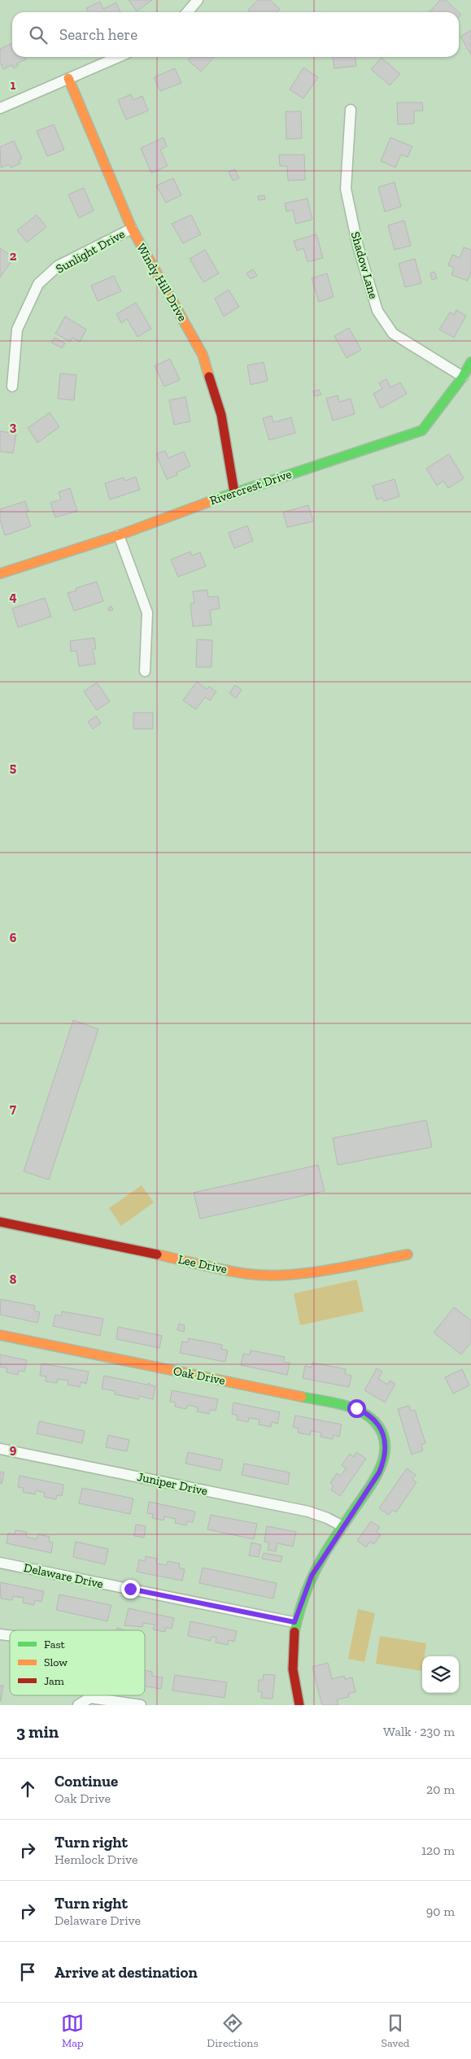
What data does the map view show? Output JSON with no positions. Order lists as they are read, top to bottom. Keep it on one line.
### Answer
{"streets":{"street":["Sunlight Drive","Shadow Lane","Windy Hill Drive","Rivercrest Drive","Lee Drive","Oak Drive","Juniper Drive","Delaware Drive"]},"crossings":[["Sunlight Drive","Windy Hill Drive"],["Shadow Lane","Rivercrest Drive"],["Windy Hill Drive","Rivercrest Drive"],["Oak Drive","Juniper Drive"]],"legend":["Fast","Slow","Jam"],"page":{"search":"Search here","heading":["3 min","Walk · 230 m"],"list":[["Continue","Oak Drive","20 m"],["Turn right","Hemlock Drive","120 m"],["Turn right","Delaware Drive","90 m"],"Arrive at destination"],"nav":["Map","Directions","Saved"]},"grid":{"rows":["1","2","3","4","5","6","7","8","9"]}}
